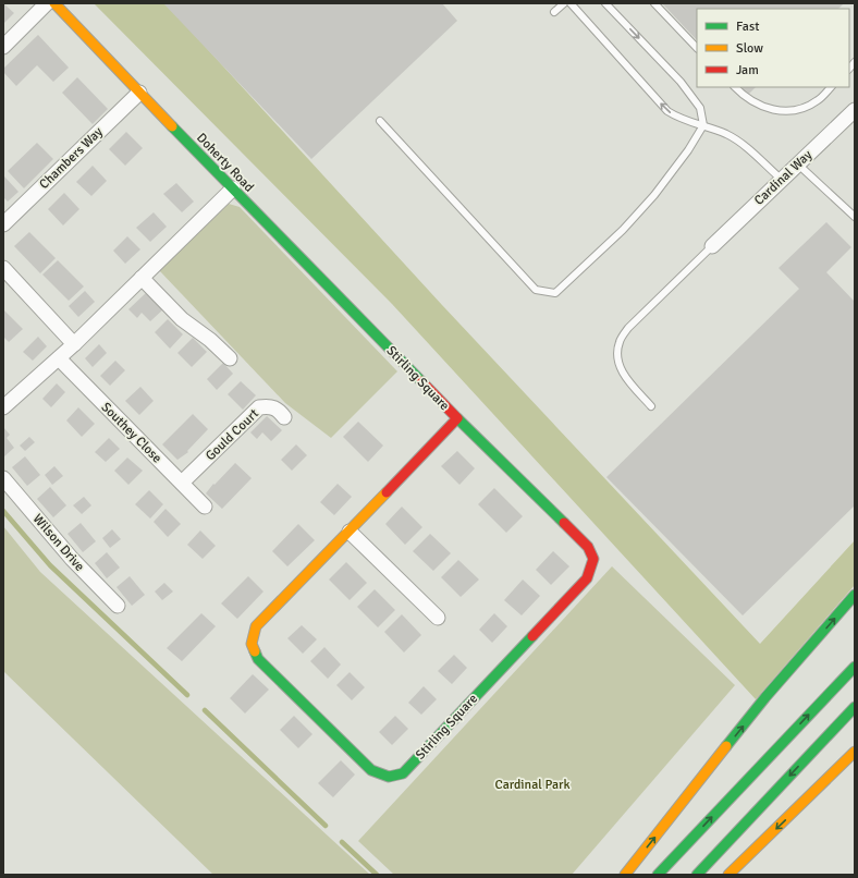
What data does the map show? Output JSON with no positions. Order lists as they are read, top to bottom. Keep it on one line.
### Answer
{"streets":{"street":["Chambers Way","Doherty Road","Cardinal Way","Stirling Square","Southey Close","Gould Court","Wilson Drive"]},"crossings":[["Chambers Way","Doherty Road"],["Doherty Road","Stirling Square"],["Southey Close","Gould Court"]],"parks":["Cardinal Park"],"legend":["Fast","Slow","Jam"]}
